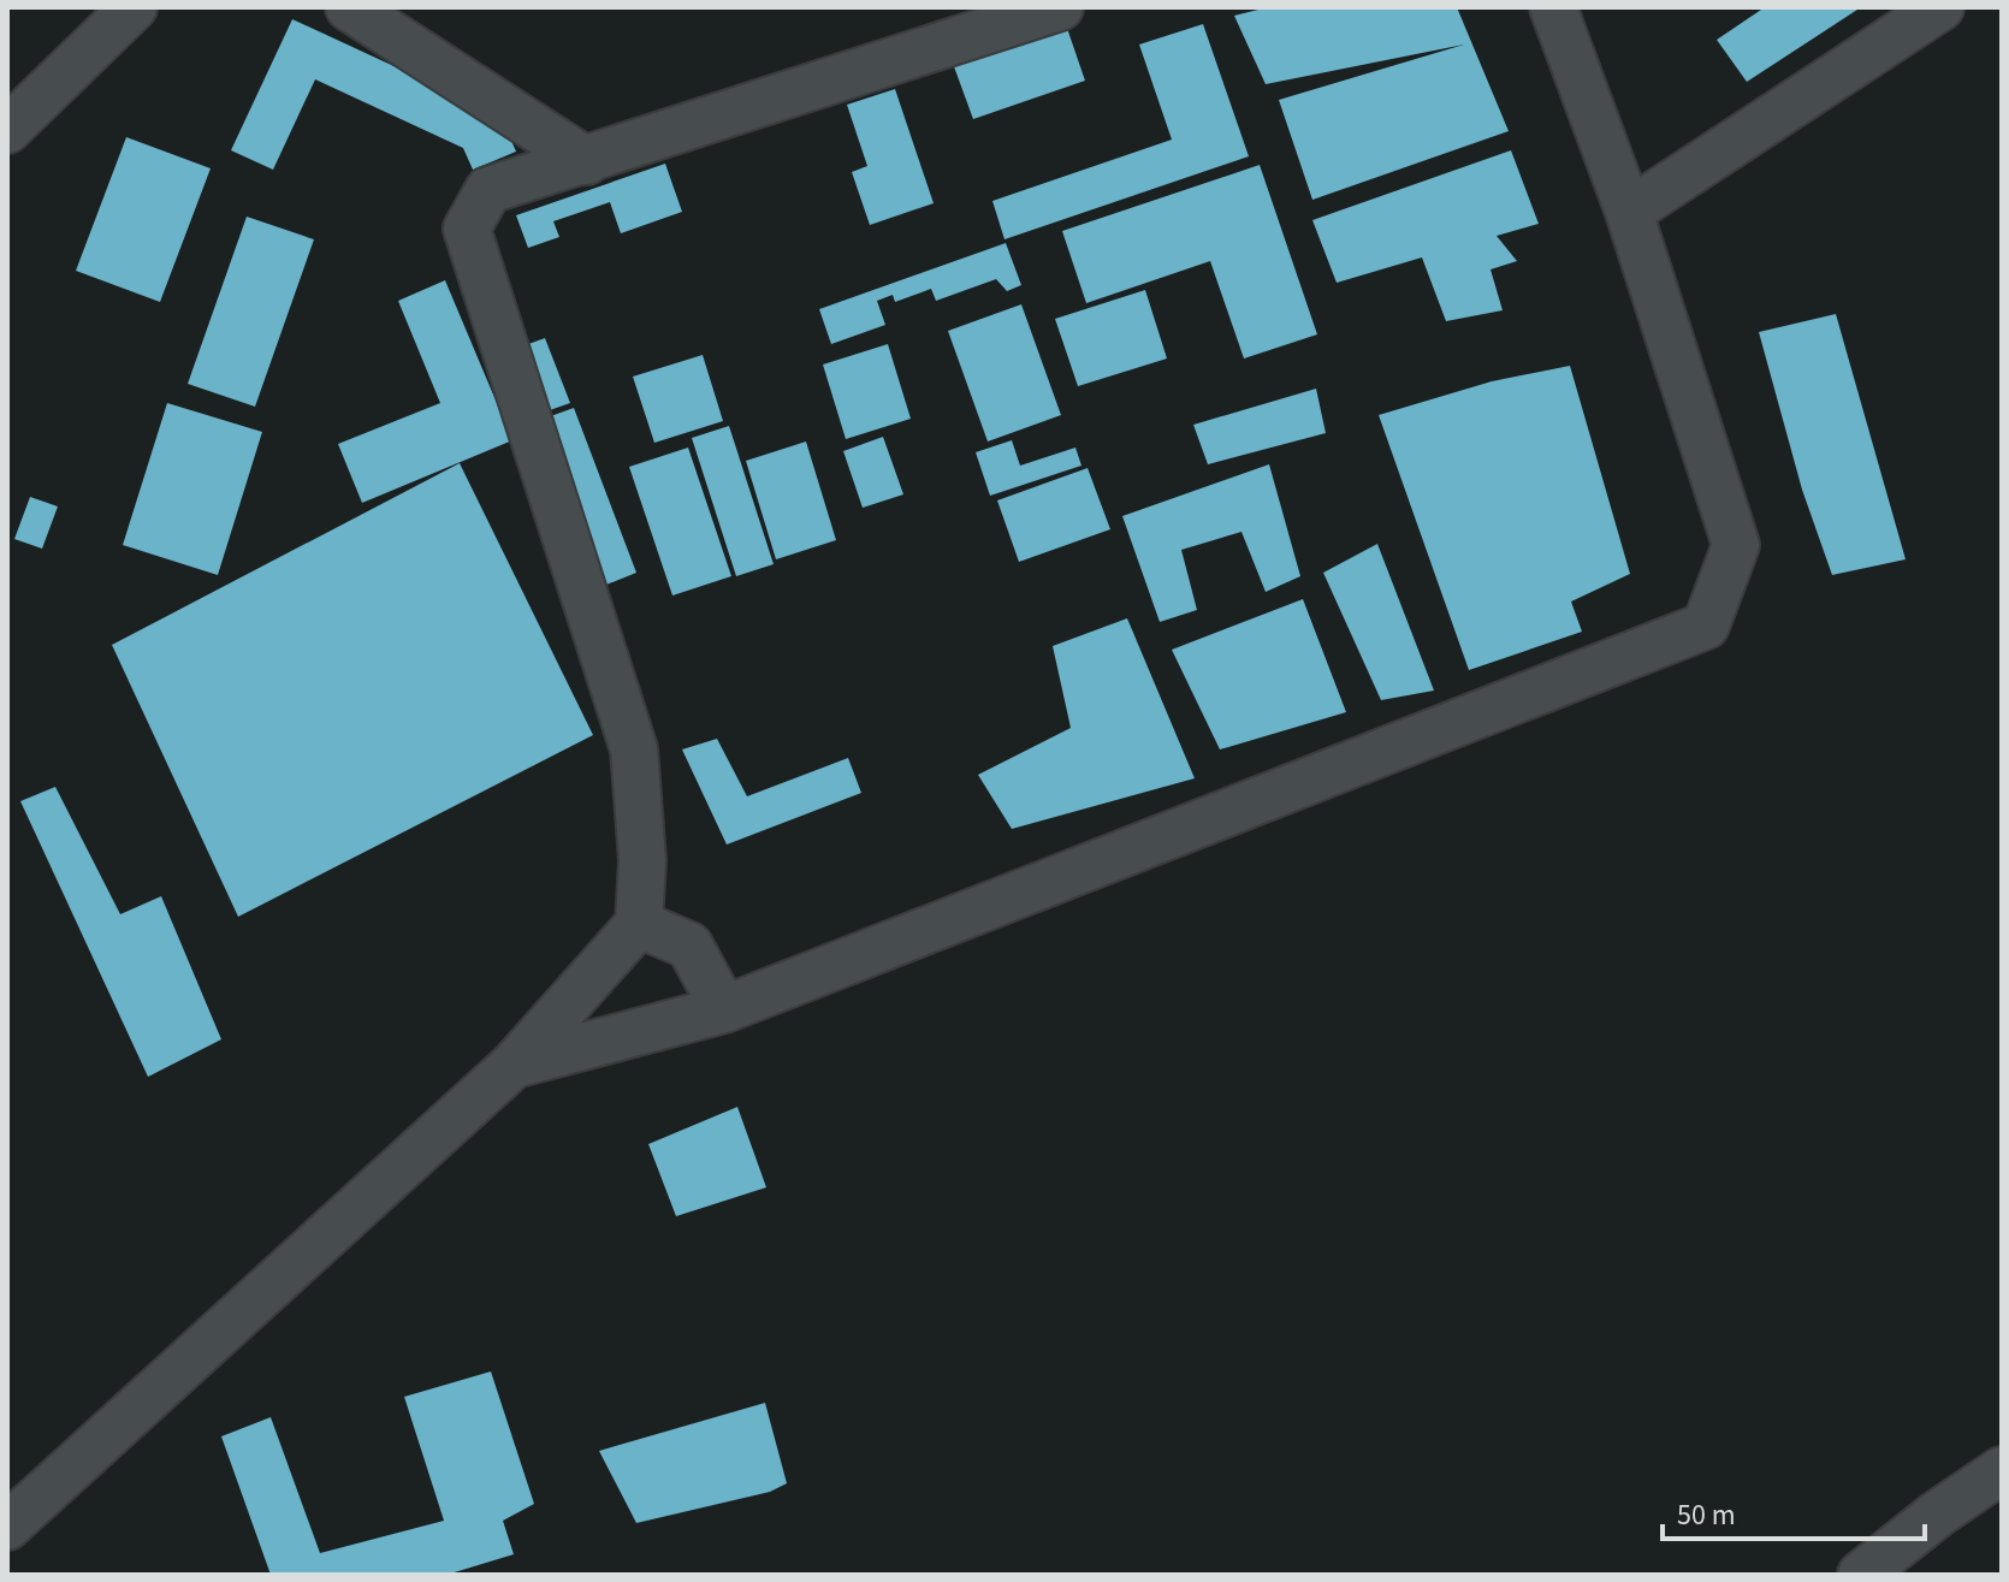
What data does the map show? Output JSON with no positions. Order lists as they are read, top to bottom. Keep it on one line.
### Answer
{"scale_bar":"50 m"}
